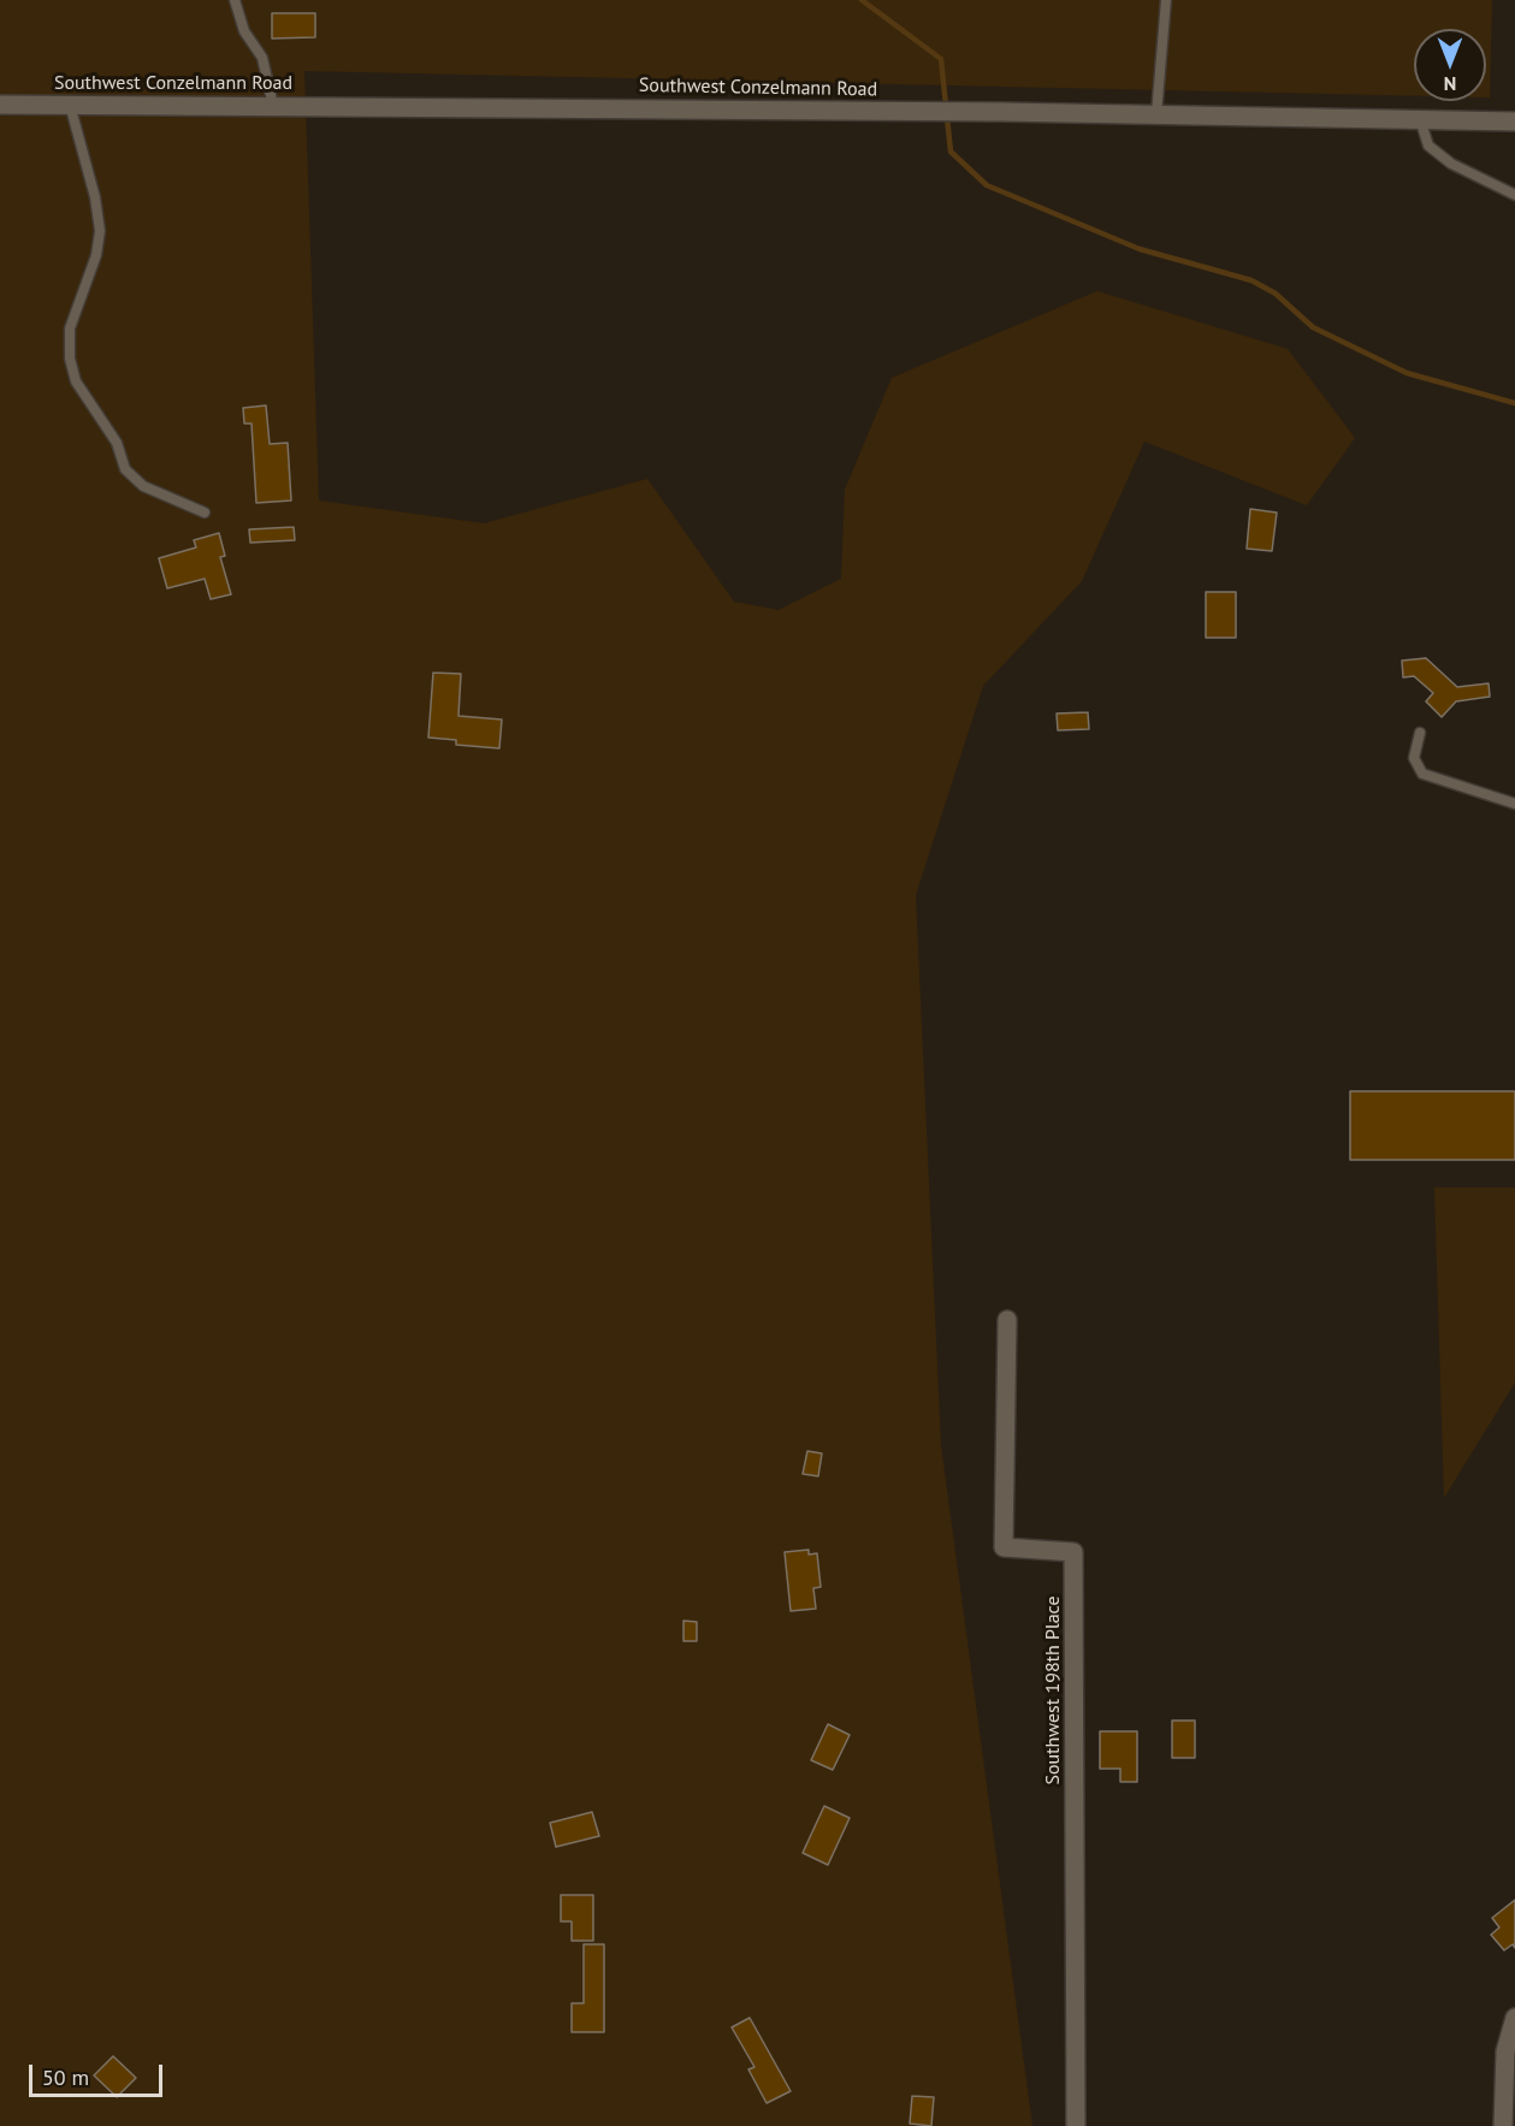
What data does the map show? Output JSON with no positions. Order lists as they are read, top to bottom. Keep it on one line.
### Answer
{"streets":{"street":["Southwest Conzelmann Road","Southwest 198th Place"]},"scale_bar":"50 m","north":"bottom"}
